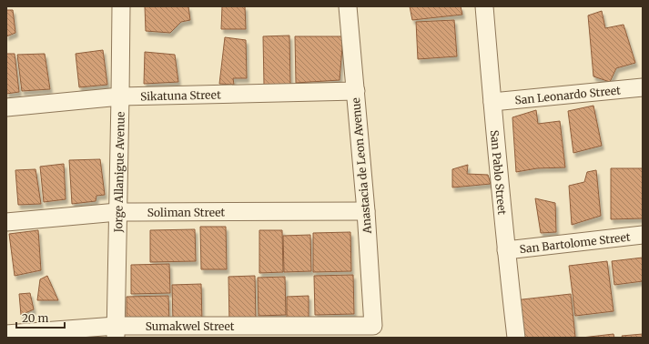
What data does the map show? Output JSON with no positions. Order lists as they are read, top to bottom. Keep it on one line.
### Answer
{"streets":{"street":["San Leonardo Street","Sikatuna Street","Anastacia de Leon Avenue","Jorge Allanigue Avenue","San Pablo Street","Soliman Street","San Bartolome Street","Sumakwel Street"]},"crossings":[["San Leonardo Street","San Pablo Street"],["Sikatuna Street","Anastacia de Leon Avenue"],["Sikatuna Street","Jorge Allanigue Avenue"],["Anastacia de Leon Avenue","Soliman Street"],["Anastacia de Leon Avenue","Sumakwel Street"],["Jorge Allanigue Avenue","Soliman Street"],["Jorge Allanigue Avenue","Sumakwel Street"],["San Pablo Street","San Bartolome Street"]],"scale_bar":"20 m"}
